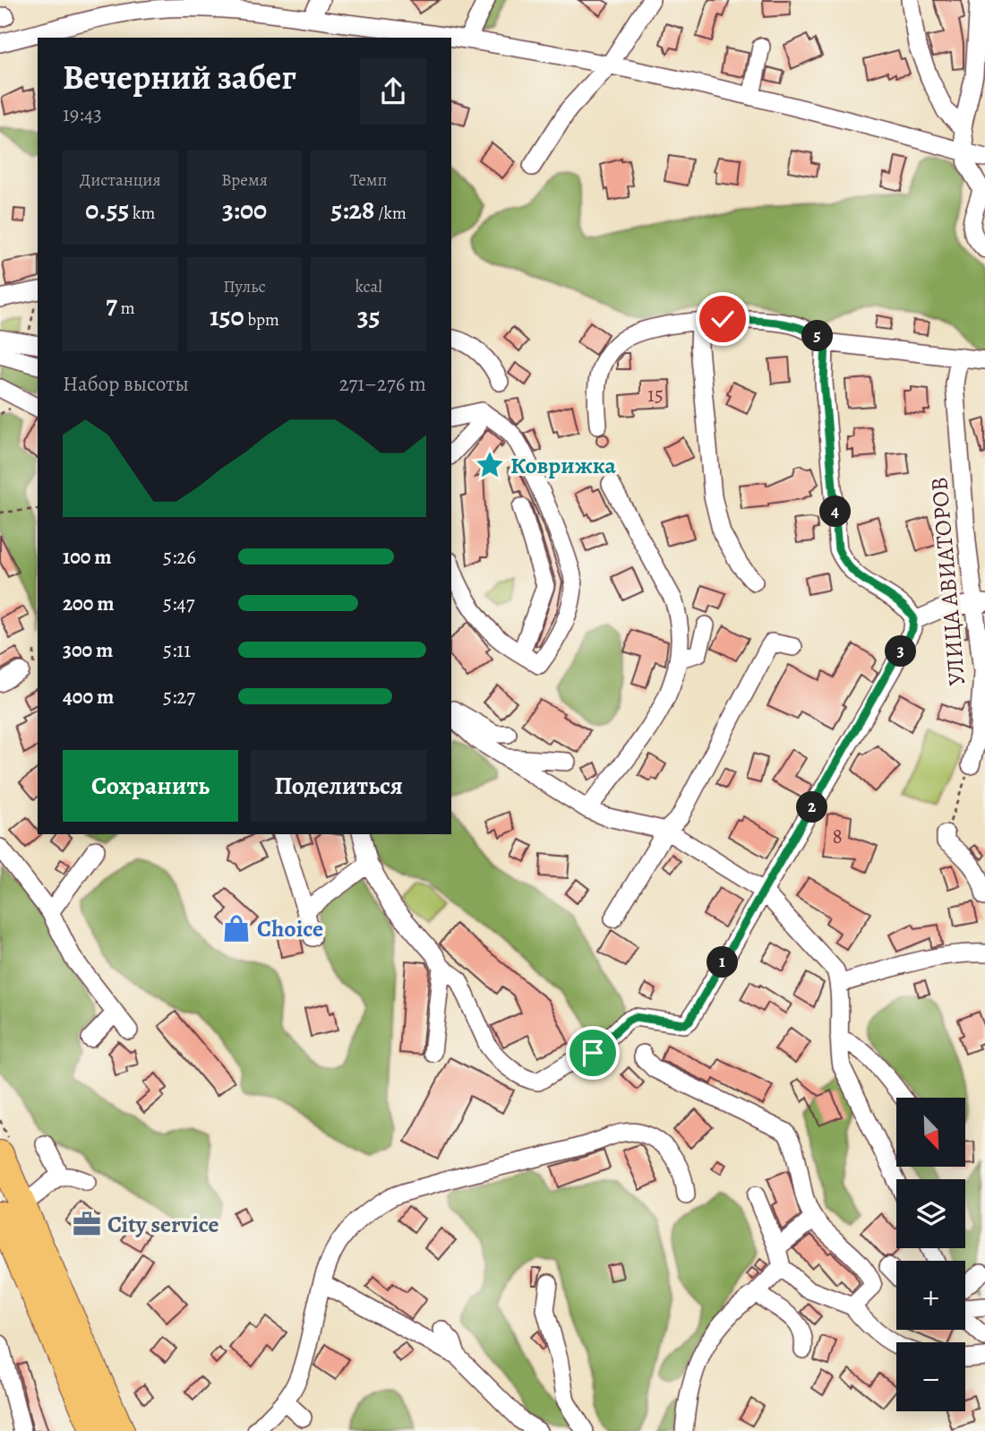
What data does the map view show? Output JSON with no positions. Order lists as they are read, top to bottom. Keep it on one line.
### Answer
{"streets":{"street":["УЛИЦА АВИАТОРОВ"]},"places":{"place":["Коврижка"],"shop":["Choice"],"office":["City service"]},"house_numbers":["15","8"],"north":"bottom right","page":{"heading":["Вечерний забег","19:43"],"stats":[["Дистанция","0.55 km"],["Время","3:00"],["Темп","5:28 /km"],["7 m"],["Пульс","150 bpm"],["kcal","35"]],"pins":["5","4","3","2","1"],"chart":["Набор высоты","271–276 m"],"list":[{"name":"100 m","note":"5:26"},{"name":"200 m","note":"5:47"},{"name":"300 m","note":"5:11"},{"name":"400 m","note":"5:27"}],"buttons":["Сохранить","Поделиться"],"map_buttons":["+","−"]}}
